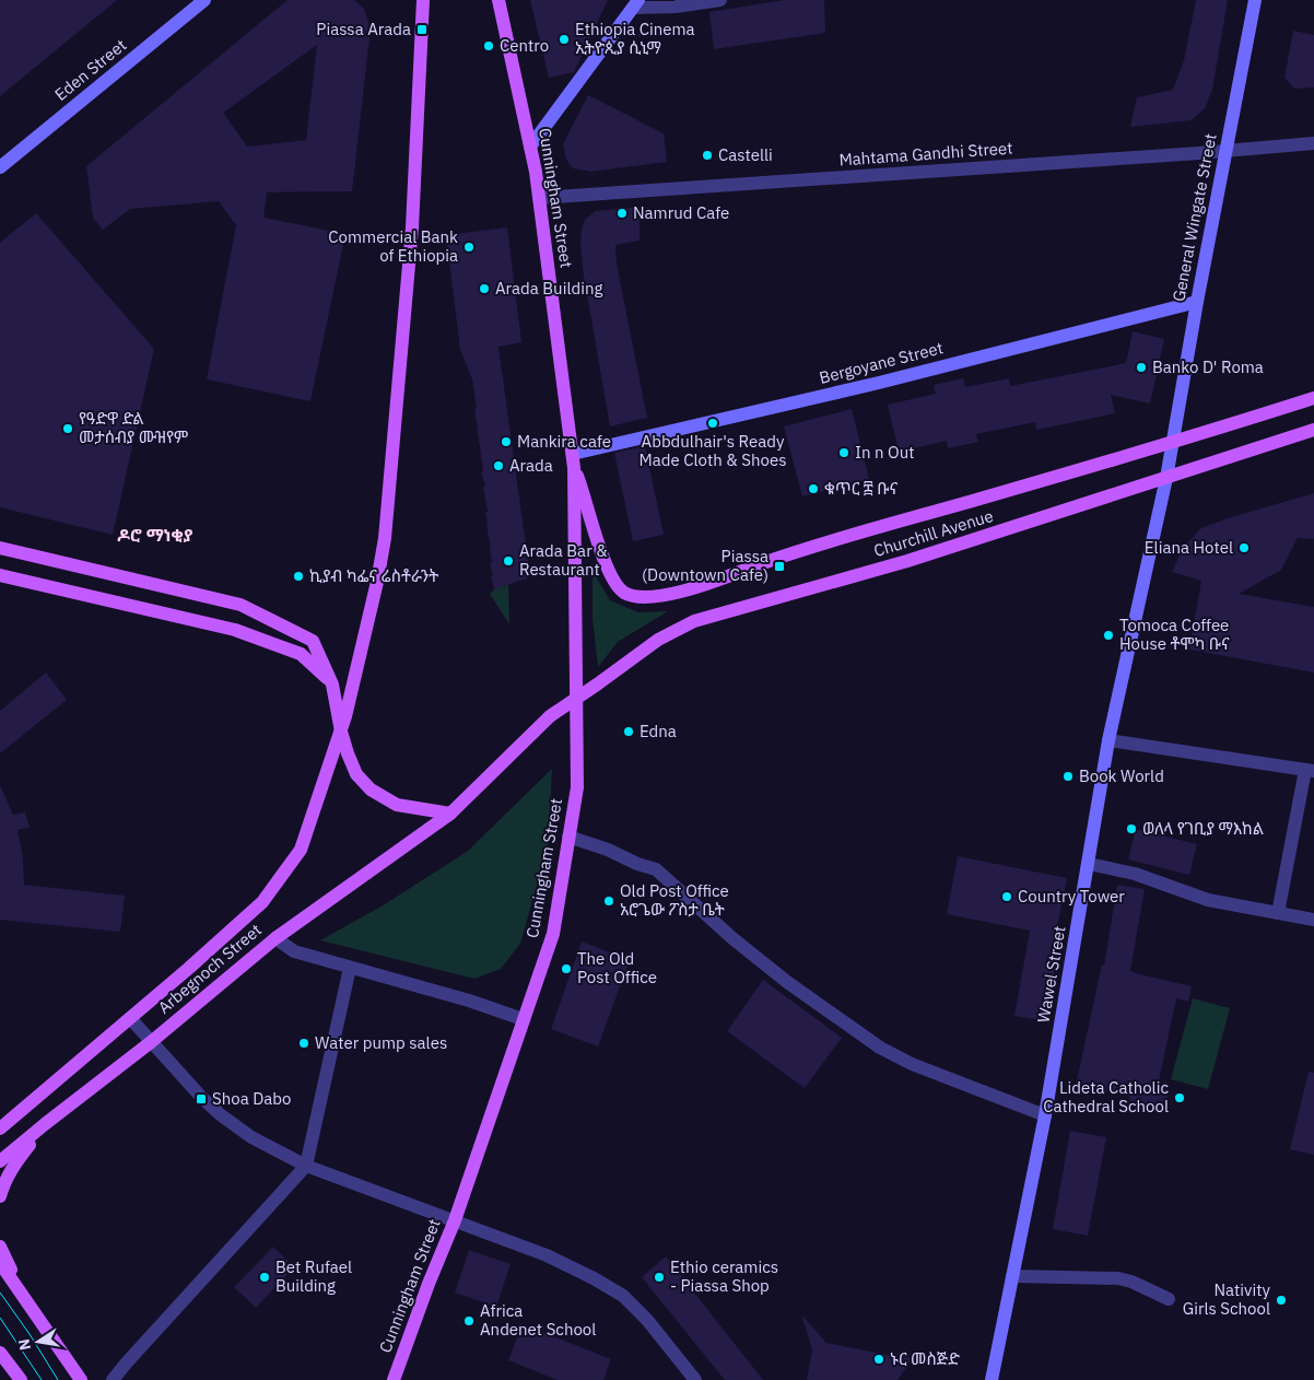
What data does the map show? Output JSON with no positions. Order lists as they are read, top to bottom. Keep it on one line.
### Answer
{"streets":{"main road":["Eden Street","Cunningham Street","General Wingate Street","Bergoyane Street","Churchill Avenue","Arbegnoch Street","Wawel Street"],"street":["Mahtama Gandhi Street"]},"crossings":[["Mahtama Gandhi Street","Cunningham Street"],["Mahtama Gandhi Street","General Wingate Street"],["Cunningham Street","Bergoyane Street"],["Cunningham Street","Churchill Avenue"],["General Wingate Street","Bergoyane Street"],["General Wingate Street","Churchill Avenue"],["General Wingate Street","Wawel Street"],["Churchill Avenue","Arbegnoch Street"],["Churchill Avenue","Wawel Street"]],"districts":["ዶሮ ማነቂያ"],"places":{"transit":["Piassa Arada","Piassa (Downtown Cafe)","Shoa Dabo"],"other":["Ethiopia Cinema ኢትዮጲያ ሲኒማ","Centro","Castelli","Namrud Cafe","Commercial Bank of Ethiopia","Arada Building","Banko D' Roma","Abbdulhair's Ready Made Cloth & Shoes","የዓድዋ ድል መታሰብያ ሙዝየም","Mankira cafe","In n Out","Arada","ቁጥር ፰ ቡና","Eliana Hotel","Arada Bar & Restaurant","ኪያብ ካፌና ሬስቶራንት","Tomoca Coffee House ቶሞካ ቡና","Edna","Book World","ወለላ የገቢያ ማእከል","Country Tower","Old Post Office አሮጌው ፖስታ ቤት","The Old Post Office","Water pump sales","Lideta Catholic Cathedral School","Bet Rufael Building","Ethio ceramics - Piassa Shop","Nativity Girls School","Africa Andenet School","ኑር መስጅድ"]},"north":"left"}
